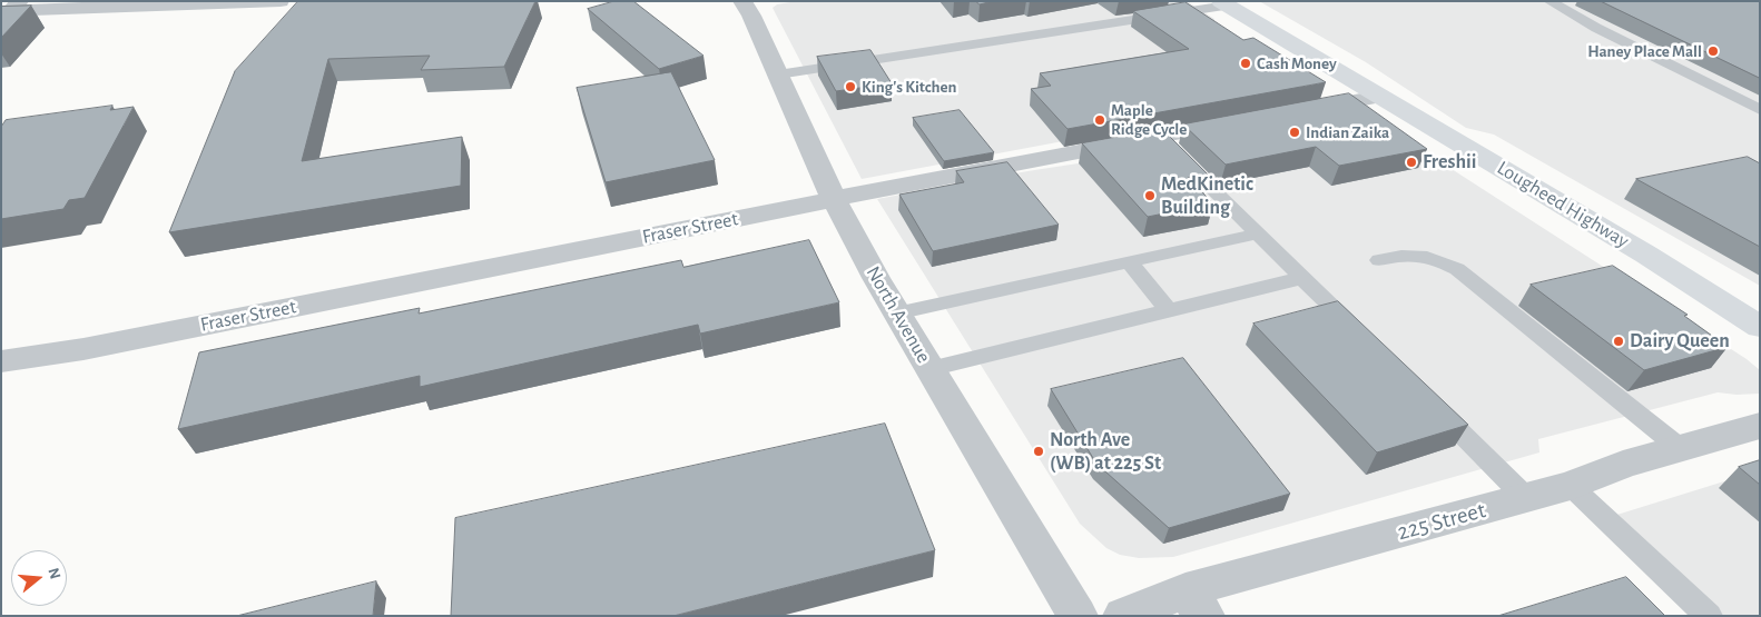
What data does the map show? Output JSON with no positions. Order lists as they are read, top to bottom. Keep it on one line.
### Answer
{"streets":{"main road":["Lougheed Highway"],"street":["Fraser Street","North Avenue","225 Street"]},"crossings":[["Fraser Street","North Avenue"]],"places":["Haney Place Mall","Cash Money","King's Kitchen","Maple Ridge Cycle","Indian Zaika","Freshii","MedKinetic Building","Dairy Queen","North Ave (WB) at 225 St"],"north":"right"}
